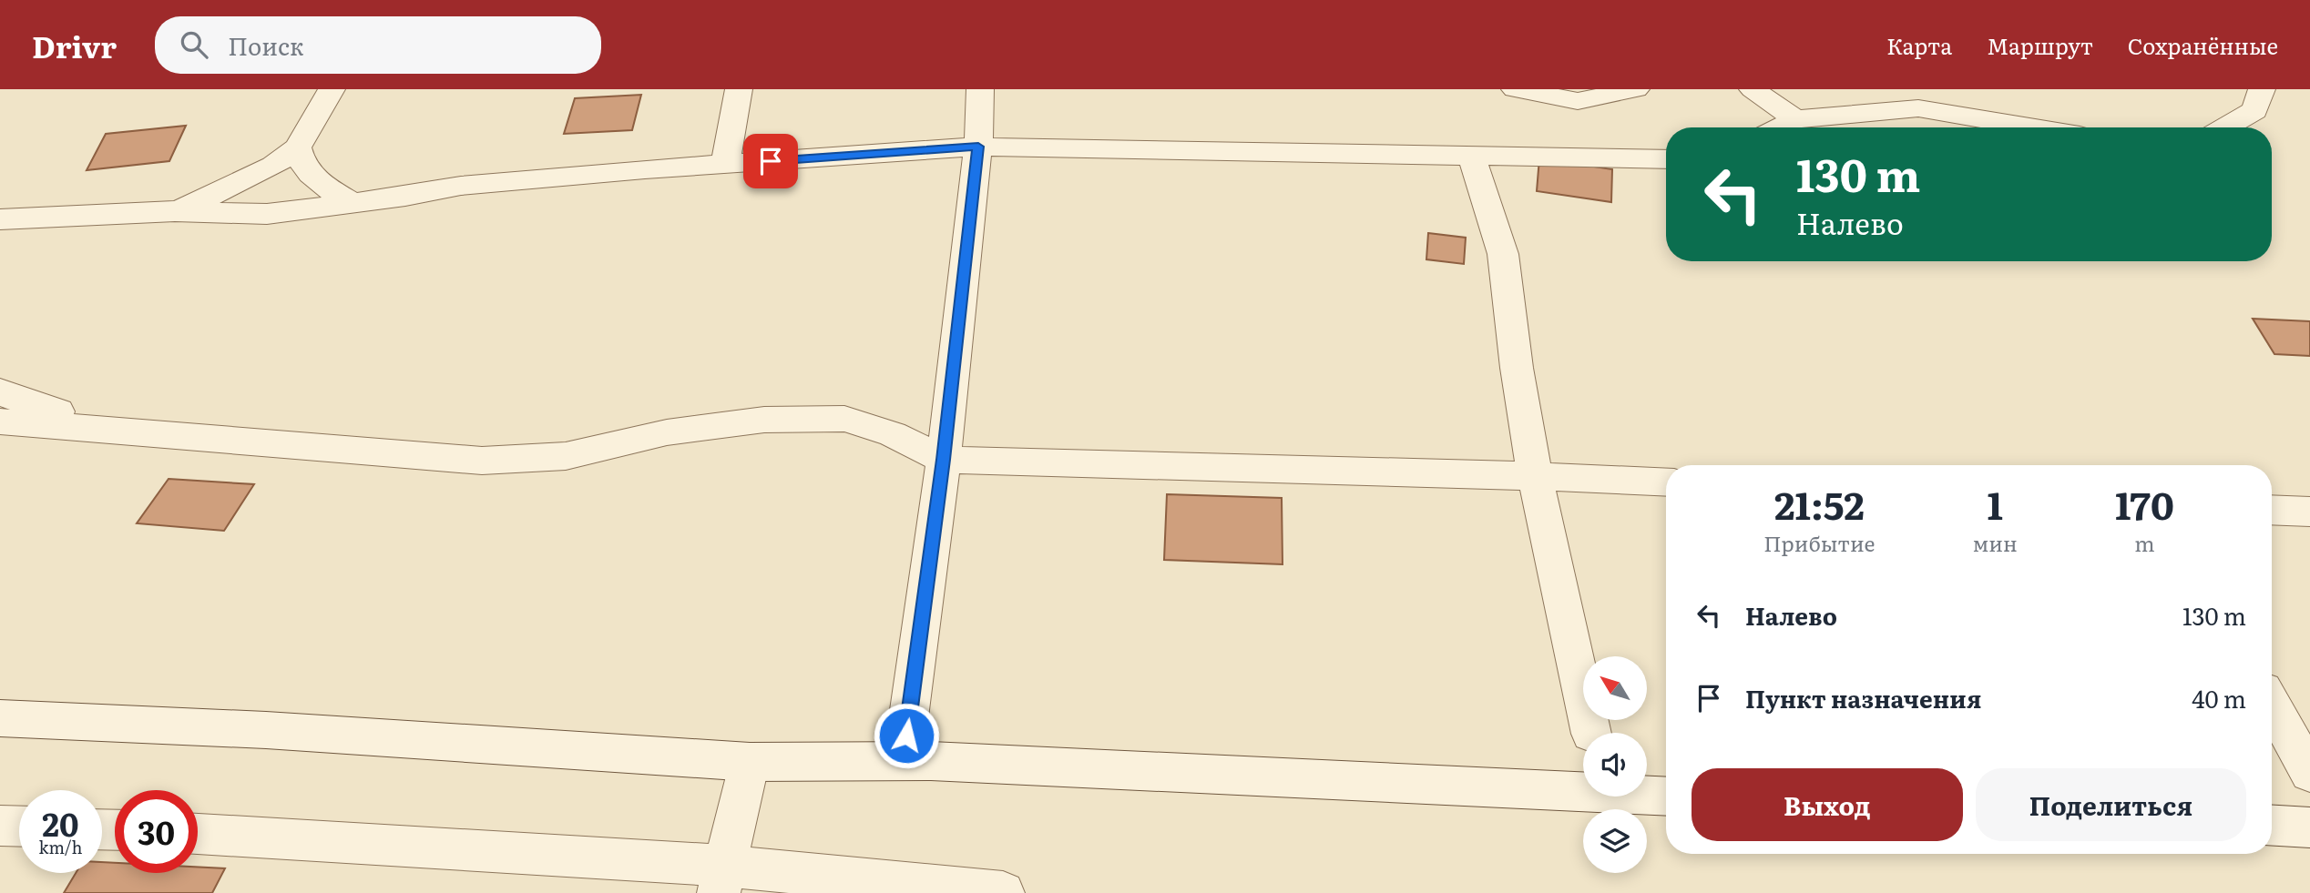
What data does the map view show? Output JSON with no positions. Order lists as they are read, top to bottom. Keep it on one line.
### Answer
{"north":"top left","page":{"header":"Drivr","search":"Поиск","nav":["Карта","Маршрут","Сохранённые"],"turn":["130 m","Налево"],"eta":["21:52","Прибытие","1","мин","170","m"],"list":[{"name":"Налево","value":"130 m"},{"name":"Пункт назначения","value":"40 m"}],"buttons":["Выход","Поделиться"],"speed":"20 km/h","limit":"30"}}
